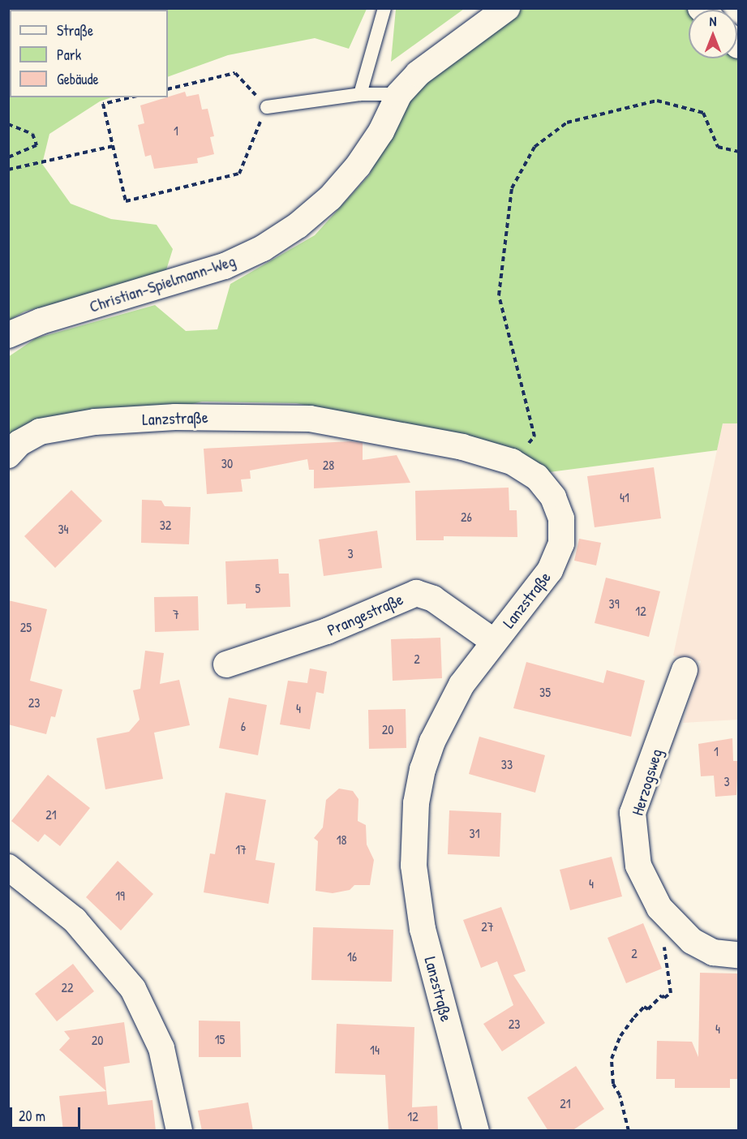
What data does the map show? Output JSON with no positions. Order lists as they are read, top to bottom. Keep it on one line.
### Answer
{"streets":{"street":["Christian-Spielmann-Weg","Lanzstraße","Prangestraße","Herzogsweg"]},"crossings":[["Lanzstraße","Prangestraße"]],"house_numbers":["1","30","28","41","26","32","34","3","5","39","12","7","25","2","35","23","4","6","20","1","33","3","21","31","18","17","4","19","27","2","16","22","23","4","15","20","14","21","12"],"legend":["Straße","Park","Gebäude"],"scale_bar":"20 m","north":"top"}
